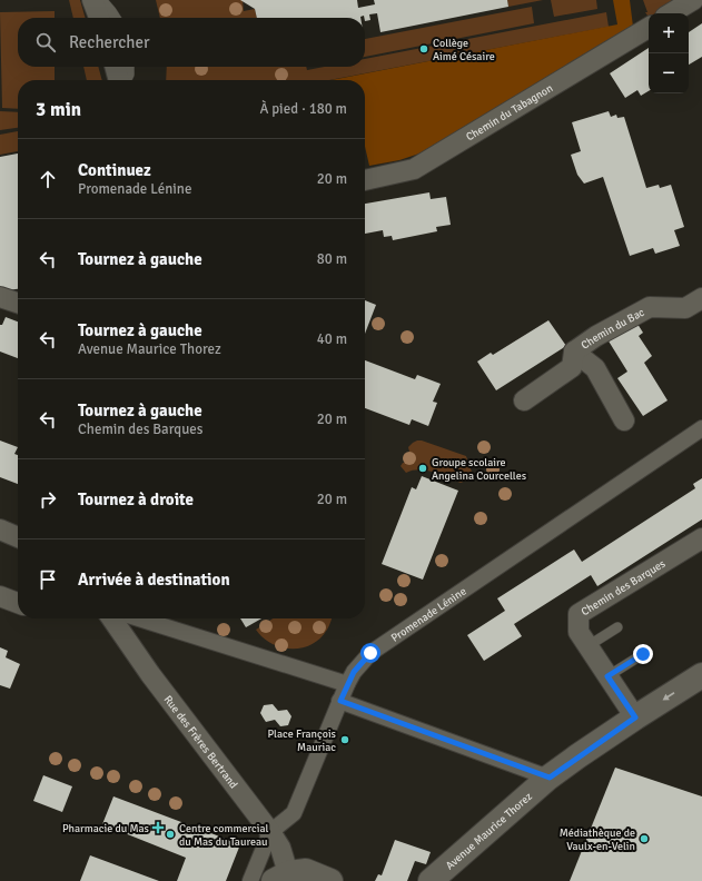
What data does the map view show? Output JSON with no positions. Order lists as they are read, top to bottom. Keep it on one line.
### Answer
{"streets":{"street":["Chemin du Tabagnon","Chemin du Bac","Chemin des Barques","Promenade Lénine","Rue des Frères Bertrand","Avenue Maurice Thorez"]},"crossings":[["Chemin des Barques","Avenue Maurice Thorez"],["Promenade Lénine","Rue des Frères Bertrand"]],"places":{"other":["Collège Aimé Césaire","Groupe scolaire Angelina Courcelles","Place François Mauriac","Centre commercial du Mas du Taureau","Médiathèque de Vaulx-en-Velin"],"health":["Pharmacie du Mas"]},"page":{"map_buttons":["+","−"],"search":"Rechercher","heading":["3 min","À pied · 180 m"],"list":[["Continuez","Promenade Lénine","20 m"],["Tournez à gauche","80 m"],["Tournez à gauche","Avenue Maurice Thorez","40 m"],["Tournez à gauche","Chemin des Barques","20 m"],["Tournez à droite","20 m"],"Arrivée à destination"]}}
